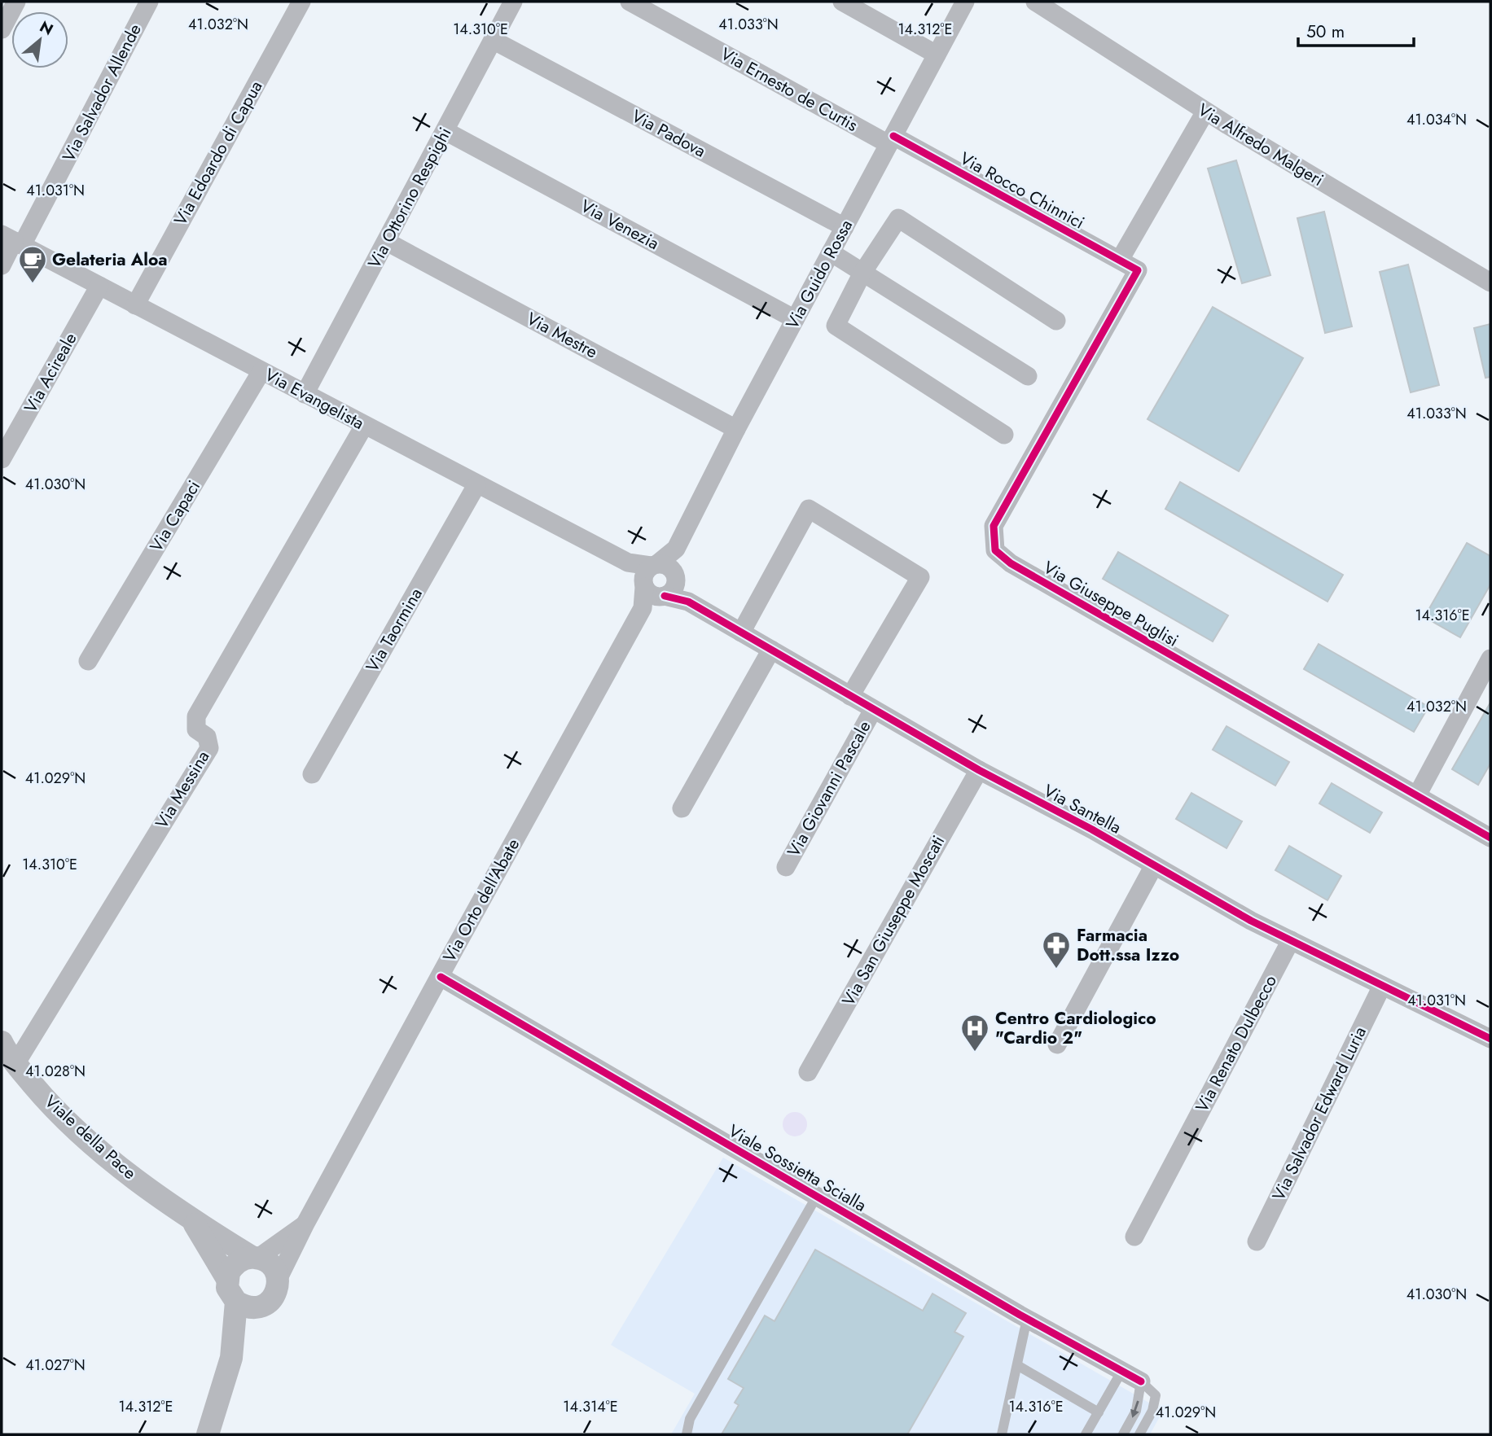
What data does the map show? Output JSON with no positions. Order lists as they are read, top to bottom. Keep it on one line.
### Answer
{"streets":{"street":["Via Ernesto de Curtis","Via Salvador Allende","Via Padova","Via Alfredo Malgeri","Via Edoardo di Capua","Via Rocco Chinnici","Via Ottorino Respighi","Via Venezia","Via Guido Rossa","Via Mestre","Via Acireale","Via Evangelista","Via Capaci","Via Giuseppe Puglisi","Via Taormina","Via Giovanni Pascale","Via Messina","Via Santella","Via Orto dell'Abate","Via San Giuseppe Moscati","Via Renato Dulbecco","Via Salvador Edward Luria","Viale della Pace","Viale Sossietta Scialla"]},"crossings":[["Via Ernesto de Curtis","Via Rocco Chinnici"],["Via Ernesto de Curtis","Via Guido Rossa"],["Via Salvador Allende","Via Evangelista"],["Via Padova","Via Ottorino Respighi"],["Via Padova","Via Guido Rossa"],["Via Edoardo di Capua","Via Evangelista"],["Via Rocco Chinnici","Via Guido Rossa"],["Via Rocco Chinnici","Via Giuseppe Puglisi"],["Via Ottorino Respighi","Via Venezia"],["Via Ottorino Respighi","Via Mestre"],["Via Ottorino Respighi","Via Evangelista"],["Via Venezia","Via Guido Rossa"],["Via Guido Rossa","Via Mestre"],["Via Guido Rossa","Via Evangelista"],["Via Guido Rossa","Via Santella"],["Via Guido Rossa","Via Orto dell'Abate"],["Via Acireale","Via Evangelista"],["Via Evangelista","Via Capaci"],["Via Evangelista","Via Taormina"],["Via Evangelista","Via Messina"],["Via Evangelista","Via Santella"],["Via Evangelista","Via Orto dell'Abate"],["Via Giovanni Pascale","Via Santella"],["Via Messina","Viale della Pace"],["Via Santella","Via Orto dell'Abate"],["Via Santella","Via San Giuseppe Moscati"],["Via Santella","Via Renato Dulbecco"],["Via Santella","Via Salvador Edward Luria"],["Via Orto dell'Abate","Viale della Pace"],["Via Orto dell'Abate","Viale Sossietta Scialla"]],"places":{"cafe":["Gelateria Aloa"],"pharmacy":["Farmacia Dott.ssa Izzo"],"hospital":["Centro Cardiologico \"Cardio 2\""]},"scale_bar":"50 m","north":"top right","coordinates":["41.032°N","41.033°N","14.310°E","14.312°E","41.034°N","41.031°N","41.030°N","14.316°E","41.029°N","41.028°N","41.027°N","14.314°E"]}
